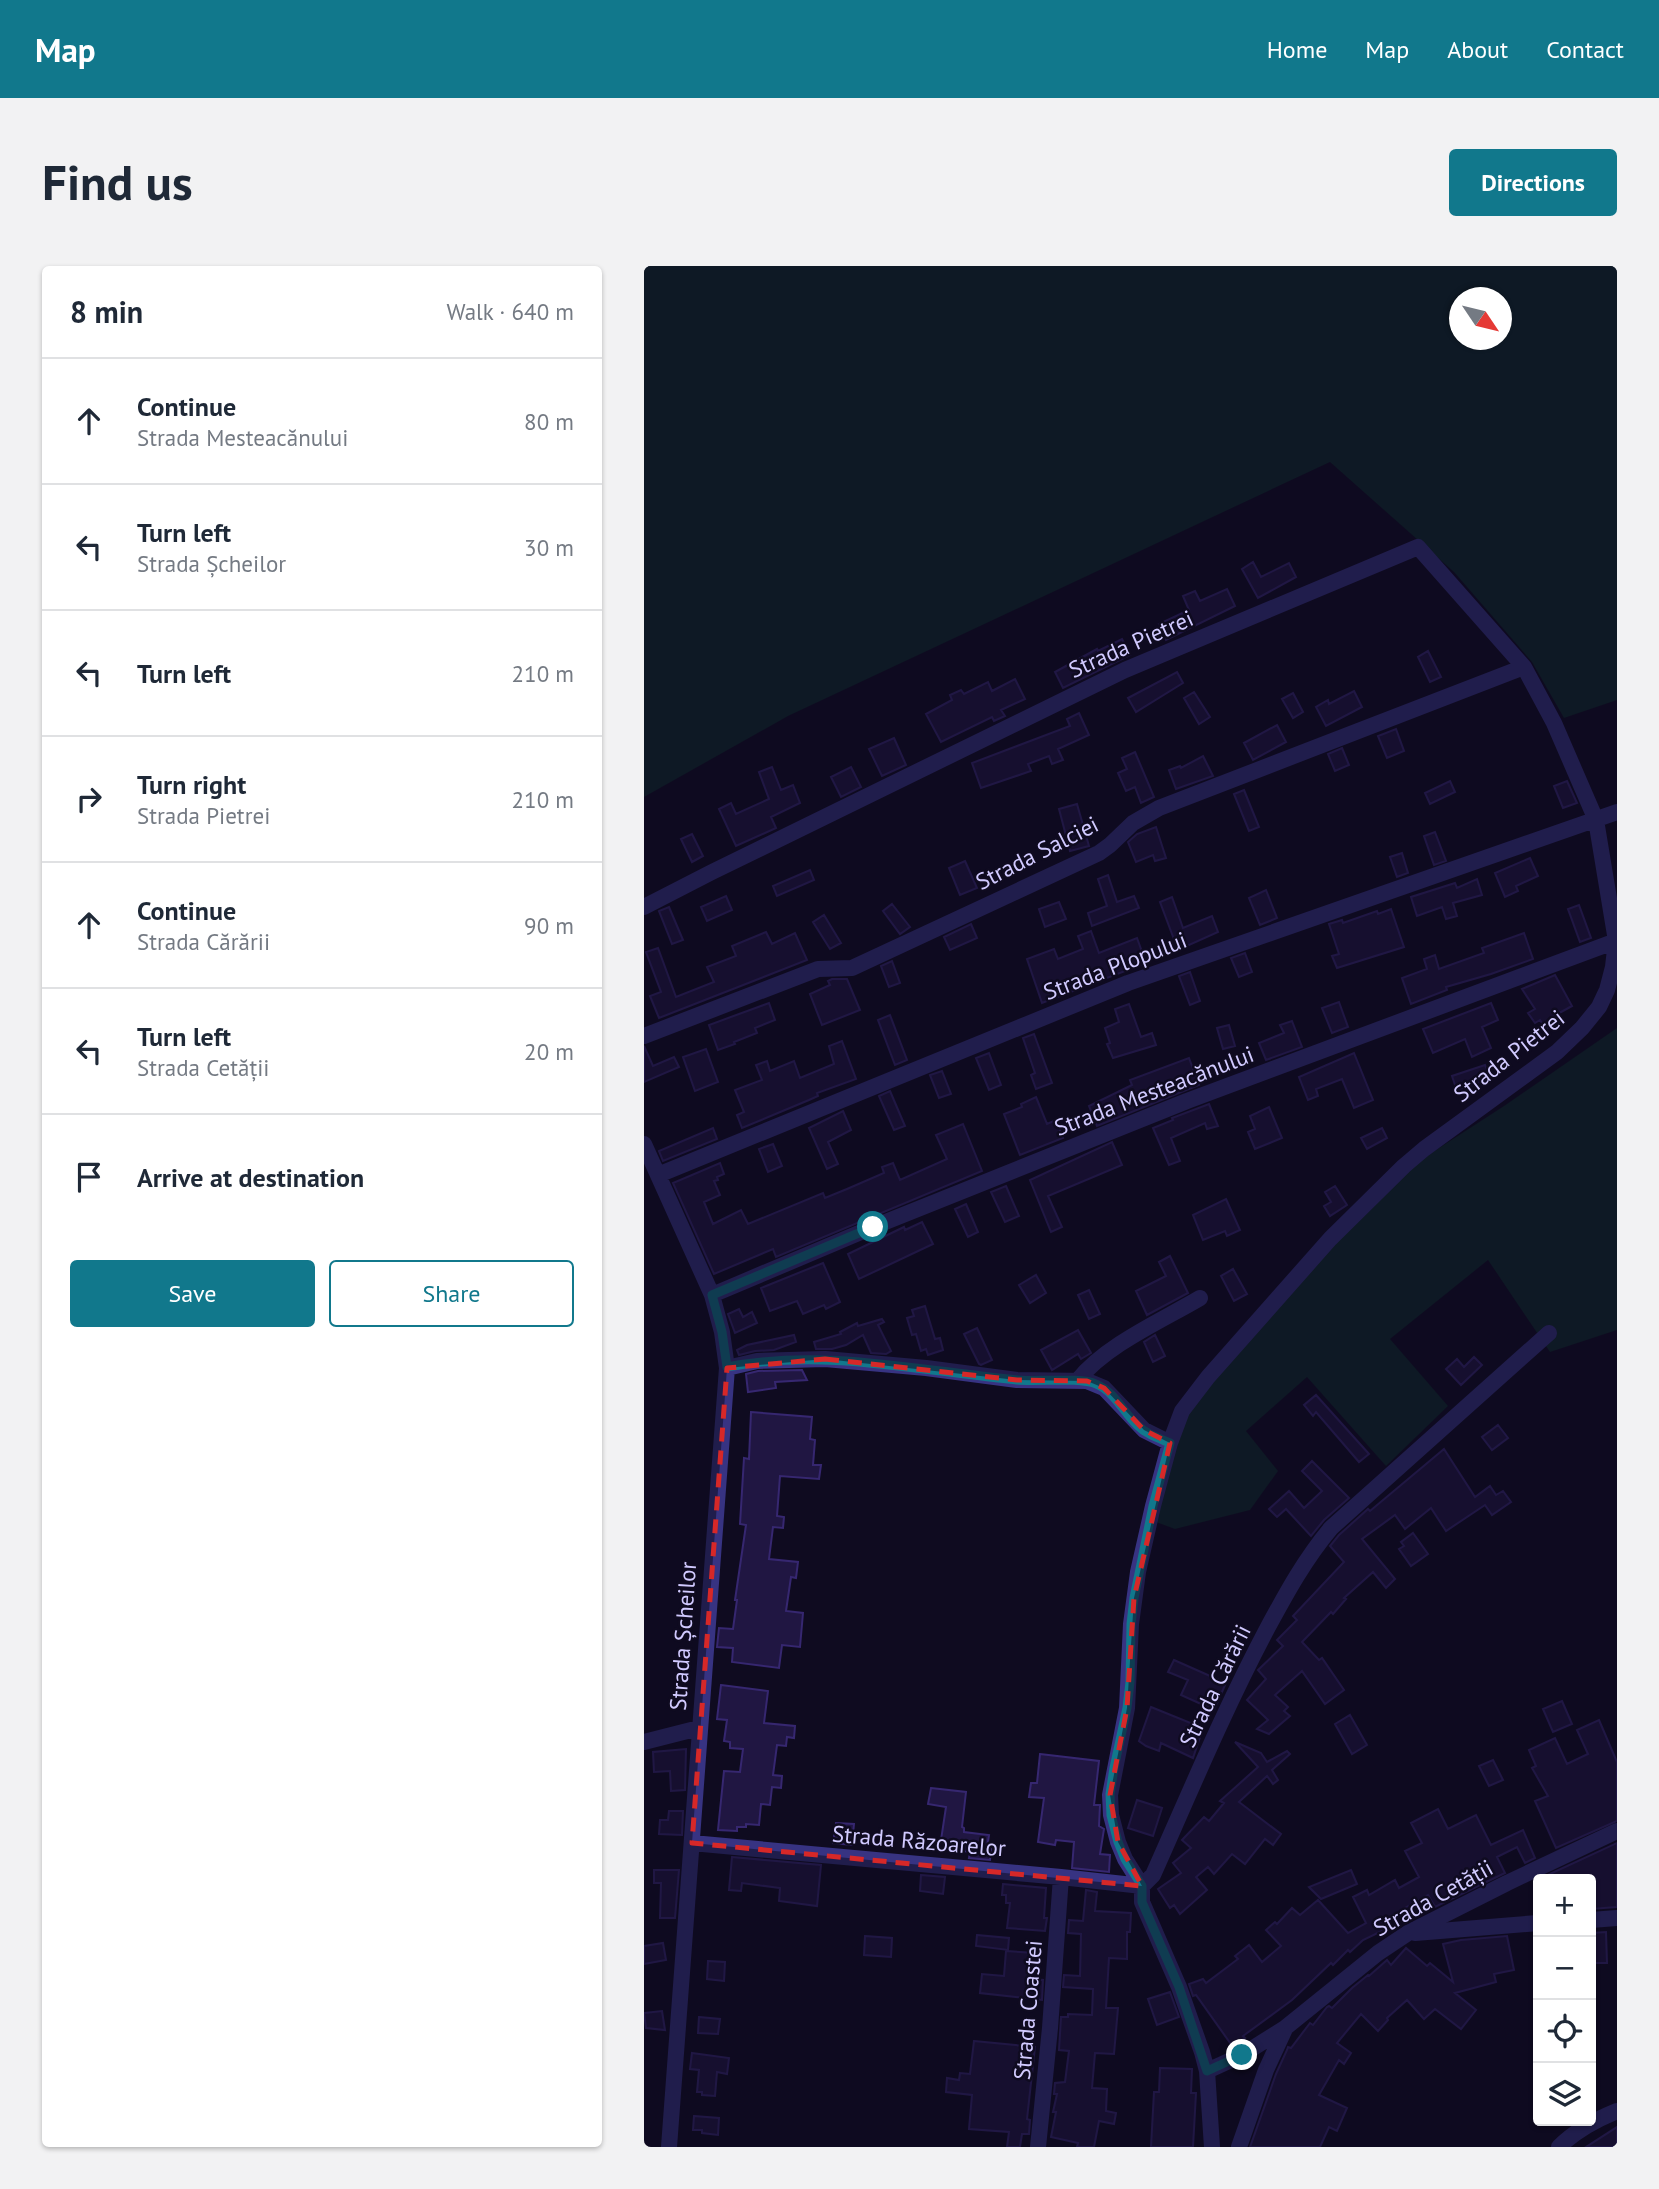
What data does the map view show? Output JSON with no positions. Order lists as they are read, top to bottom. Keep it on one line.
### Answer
{"streets":{"street":["Strada Pietrei","Strada Salciei","Strada Plopului","Strada Mesteacănului","Strada Șcheilor","Strada Cărării","Strada Răzoarelor","Strada Cetății","Strada Coastei"]},"crossings":[["Strada Pietrei","Strada Salciei"],["Strada Pietrei","Strada Plopului"],["Strada Pietrei","Strada Mesteacănului"],["Strada Pietrei","Strada Cărării"],["Strada Pietrei","Strada Răzoarelor"],["Strada Plopului","Strada Șcheilor"],["Strada Mesteacănului","Strada Șcheilor"],["Strada Șcheilor","Strada Răzoarelor"],["Strada Cărării","Strada Răzoarelor"],["Strada Răzoarelor","Strada Coastei"]],"north":"bottom right","page":{"header":"Map","nav":["Home","Map","About","Contact"],"buttons":["Directions",["Save","Share"]],"title":"Find us","heading":["8 min","Walk · 640 m"],"list":[["Continue","Strada Mesteacănului","80 m"],["Turn left","Strada Șcheilor","30 m"],["Turn left","210 m"],["Turn right","Strada Pietrei","210 m"],["Continue","Strada Cărării","90 m"],["Turn left","Strada Cetății","20 m"],"Arrive at destination"],"map_buttons":["+","−"]}}
